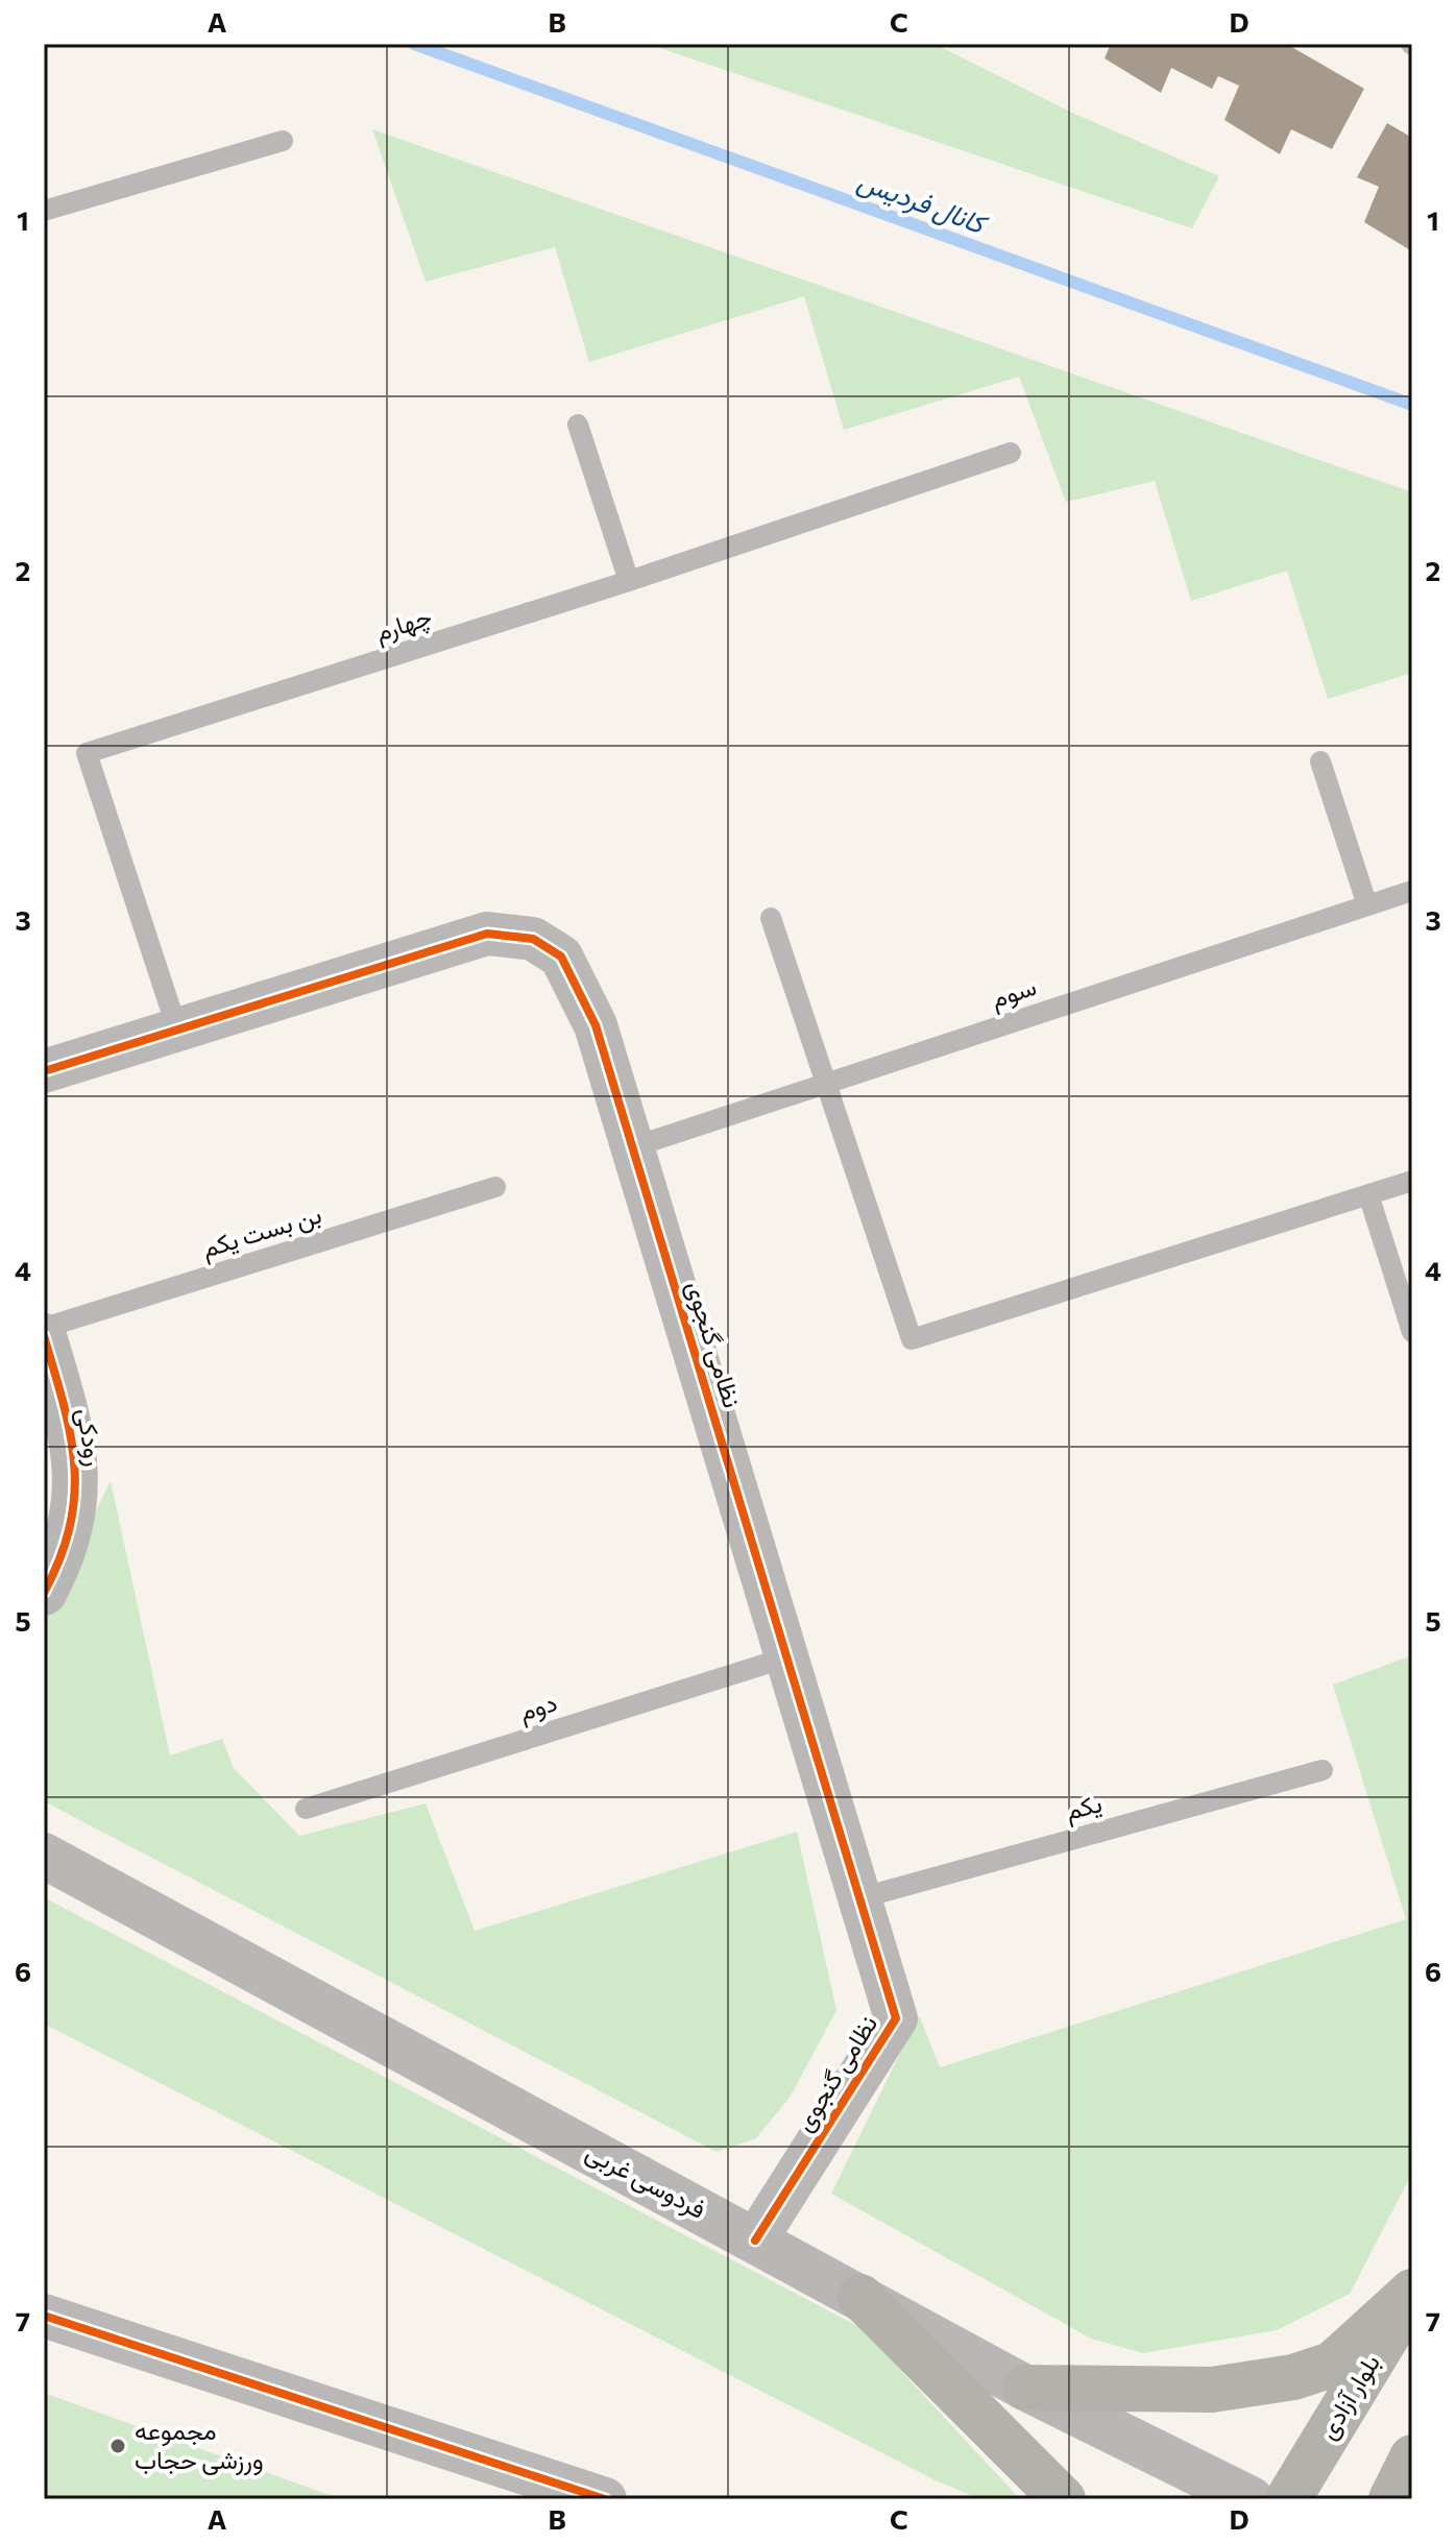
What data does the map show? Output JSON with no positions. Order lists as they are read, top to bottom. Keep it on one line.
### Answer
{"streets":{"main road":["رودکی","فردوسی غربی","بلوار آزادی"],"street":["نظامی گنجوی"],"lane":["چهارم","سوم","بن بست یکم","دوم","یکم"]},"crossings":[["چهارم","نظامی گنجوی"],["سوم","نظامی گنجوی"],["نظامی گنجوی","دوم"],["نظامی گنجوی","یکم"],["نظامی گنجوی","فردوسی غربی"]],"water":["کانال فردیس"],"places":["مجموعه ورزشی حجاب"],"grid":{"columns":["A","B","C","D"],"rows":["1","2","3","4","5","6","7"]}}
